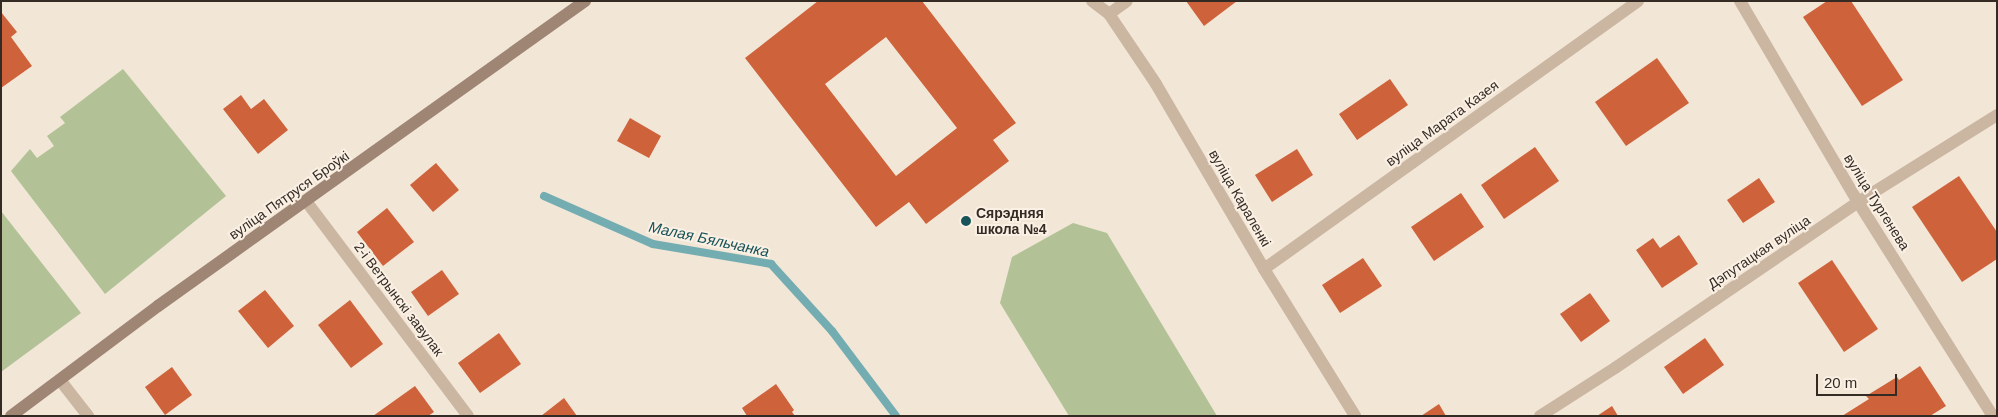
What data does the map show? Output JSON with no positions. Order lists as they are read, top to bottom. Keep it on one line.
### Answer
{"streets":{"main road":["вуліца Пятруся Броўкі"],"street":["вуліца Марата Казея","вуліца Караленкі","вуліца Тургенева","Дэпутацкая вуліца","2-і Ветрынскі завулак"]},"crossings":[["вуліца Марата Казея","вуліца Караленкі"],["вуліца Пятруся Броўкі","2-і Ветрынскі завулак"],["вуліца Тургенева","Дэпутацкая вуліца"]],"water":["Малая Бяльчанка"],"places":["Сярэдняя школа №4"],"scale_bar":"20 m"}
